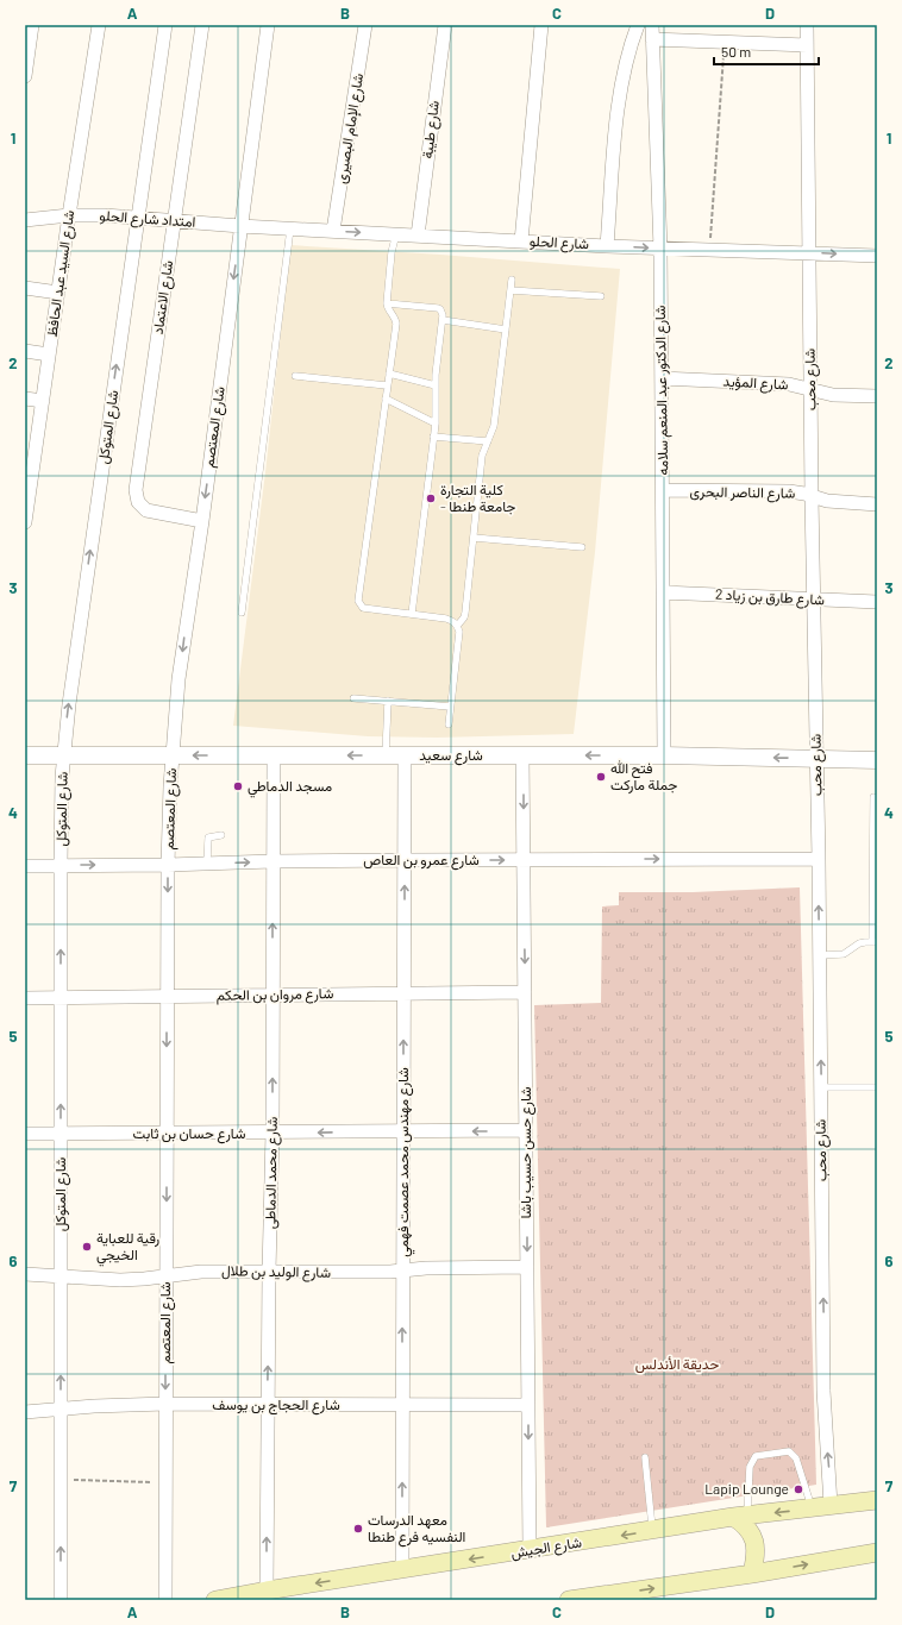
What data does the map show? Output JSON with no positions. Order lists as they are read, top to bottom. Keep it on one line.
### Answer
{"streets":{"main road":["شارع الجيش"],"street":["شارع الإمام البصيرى","شارع طيبة","امتداد شارع الحلو","شارع الحلو","شارع السيد عبد الحافظ","شارع الاعتماد","شارع محب","شارع المؤيد","شارع الدكتور عبد المنعم سلامه","شارع المتوكل","شارع المعتصم","شارع الناصر البحرى","شارع طارق بن زياد 2","شارع سعيد","شارع عمرو بن العاص","شارع مروان بن الحكم","شارع حسان بن ثابت","شارع حسن حسيب باشا","شارع مهندس محمد عصمت فهمي","شارع محمد الدماطى","شارع الوليد بن طلال","شارع الحجاج بن يوسف"]},"crossings":[["شارع الإمام البصيرى","شارع الحلو"],["شارع طيبة","شارع الحلو"],["امتداد شارع الحلو","شارع الحلو"],["امتداد شارع الحلو","شارع السيد عبد الحافظ"],["امتداد شارع الحلو","شارع الاعتماد"],["امتداد شارع الحلو","شارع المتوكل"],["امتداد شارع الحلو","شارع المعتصم"],["شارع الحلو","شارع محب"],["شارع الحلو","شارع الدكتور عبد المنعم سلامه"],["شارع الحلو","شارع المعتصم"],["شارع الاعتماد","شارع المعتصم"],["شارع محب","شارع المؤيد"],["شارع محب","شارع الناصر البحرى"],["شارع محب","شارع طارق بن زياد 2"],["شارع محب","شارع سعيد"],["شارع محب","شارع عمرو بن العاص"],["شارع محب","شارع الجيش"],["شارع المؤيد","شارع الدكتور عبد المنعم سلامه"],["شارع الدكتور عبد المنعم سلامه","شارع الناصر البحرى"],["شارع الدكتور عبد المنعم سلامه","شارع طارق بن زياد 2"],["شارع الدكتور عبد المنعم سلامه","شارع سعيد"],["شارع المتوكل","شارع سعيد"],["شارع المتوكل","شارع عمرو بن العاص"],["شارع المتوكل","شارع مروان بن الحكم"],["شارع المتوكل","شارع حسان بن ثابت"],["شارع المتوكل","شارع الوليد بن طلال"],["شارع المتوكل","شارع الحجاج بن يوسف"],["شارع المعتصم","شارع سعيد"],["شارع المعتصم","شارع عمرو بن العاص"],["شارع المعتصم","شارع مروان بن الحكم"],["شارع المعتصم","شارع حسان بن ثابت"],["شارع المعتصم","شارع الوليد بن طلال"],["شارع المعتصم","شارع الحجاج بن يوسف"],["شارع سعيد","شارع حسن حسيب باشا"],["شارع سعيد","شارع مهندس محمد عصمت فهمي"],["شارع سعيد","شارع محمد الدماطى"],["شارع عمرو بن العاص","شارع حسن حسيب باشا"],["شارع عمرو بن العاص","شارع مهندس محمد عصمت فهمي"],["شارع عمرو بن العاص","شارع محمد الدماطى"],["شارع مروان بن الحكم","شارع حسن حسيب باشا"],["شارع مروان بن الحكم","شارع مهندس محمد عصمت فهمي"],["شارع مروان بن الحكم","شارع محمد الدماطى"],["شارع حسان بن ثابت","شارع حسن حسيب باشا"],["شارع حسان بن ثابت","شارع مهندس محمد عصمت فهمي"],["شارع حسان بن ثابت","شارع محمد الدماطى"],["شارع حسن حسيب باشا","شارع الوليد بن طلال"],["شارع حسن حسيب باشا","شارع الحجاج بن يوسف"],["شارع حسن حسيب باشا","شارع الجيش"],["شارع مهندس محمد عصمت فهمي","شارع الوليد بن طلال"],["شارع مهندس محمد عصمت فهمي","شارع الحجاج بن يوسف"],["شارع مهندس محمد عصمت فهمي","شارع الجيش"],["شارع محمد الدماطى","شارع الوليد بن طلال"],["شارع محمد الدماطى","شارع الحجاج بن يوسف"],["شارع محمد الدماطى","شارع الجيش"]],"one_way":["شارع محب","شارع المتوكل","شارع المعتصم","شارع سعيد","شارع عمرو بن العاص","شارع حسان بن ثابت","شارع حسن حسيب باشا","شارع مهندس محمد عصمت فهمي","شارع محمد الدماطى"],"parks":["حديقة الأندلس"],"places":["كلية التجارة - جامعة طنطا","فتح الله جملة ماركت","مسجد الدماطي","رقية للعباية الخيجي","Lapip Lounge","معهد الدرسات النفسيه فرع طنطا"],"scale_bar":"50 m","grid":{"columns":["A","B","C","D"],"rows":["1","2","3","4","5","6","7"]}}
